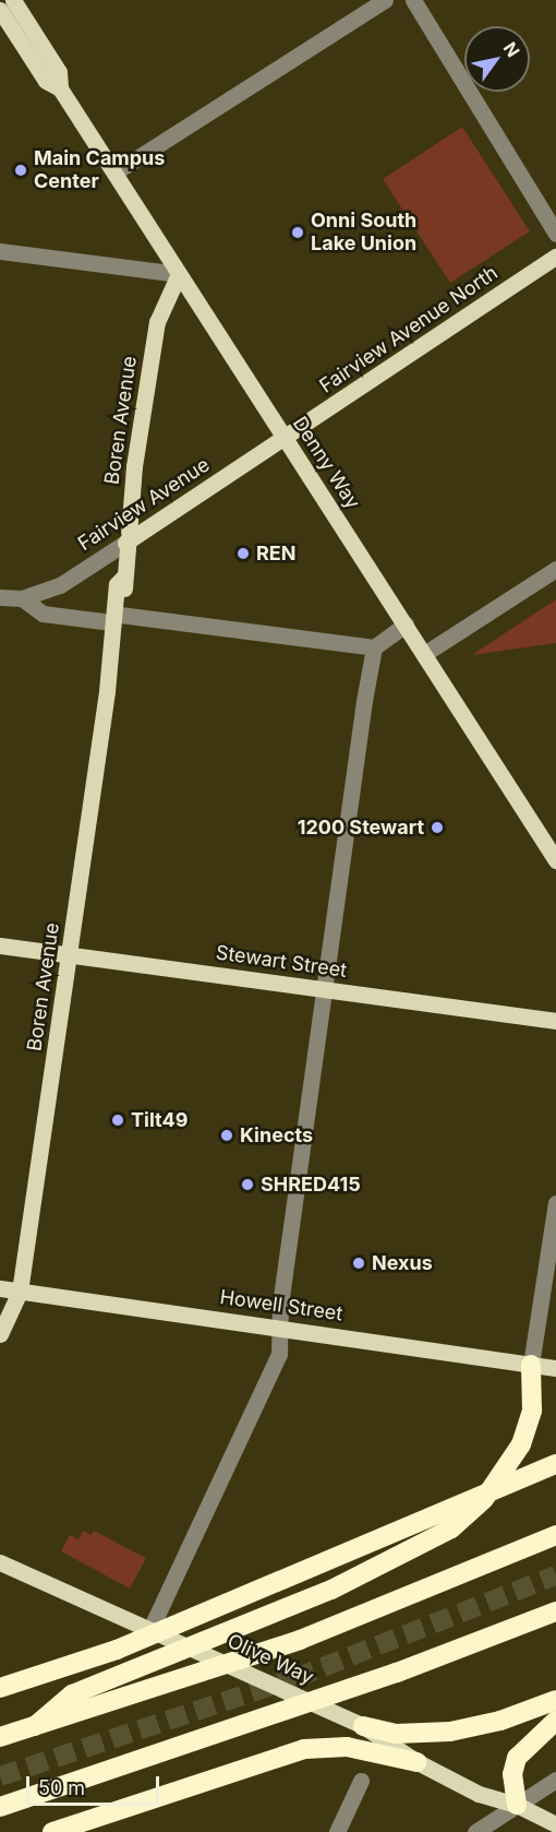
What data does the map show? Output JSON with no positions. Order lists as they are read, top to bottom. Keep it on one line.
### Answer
{"streets":{"main road":["Fairview Avenue North","Boren Avenue","Denny Way","Fairview Avenue","Stewart Street","Howell Street","Olive Way"]},"crossings":[["Fairview Avenue North","Denny Way"],["Fairview Avenue North","Fairview Avenue"],["Boren Avenue","Denny Way"],["Boren Avenue","Fairview Avenue"],["Boren Avenue","Stewart Street"],["Boren Avenue","Howell Street"],["Denny Way","Fairview Avenue"]],"places":["Main Campus Center","Onni South Lake Union","REN","1200 Stewart","Tilt49","Kinects","SHRED415","Nexus"],"scale_bar":"50 m","north":"top right"}
